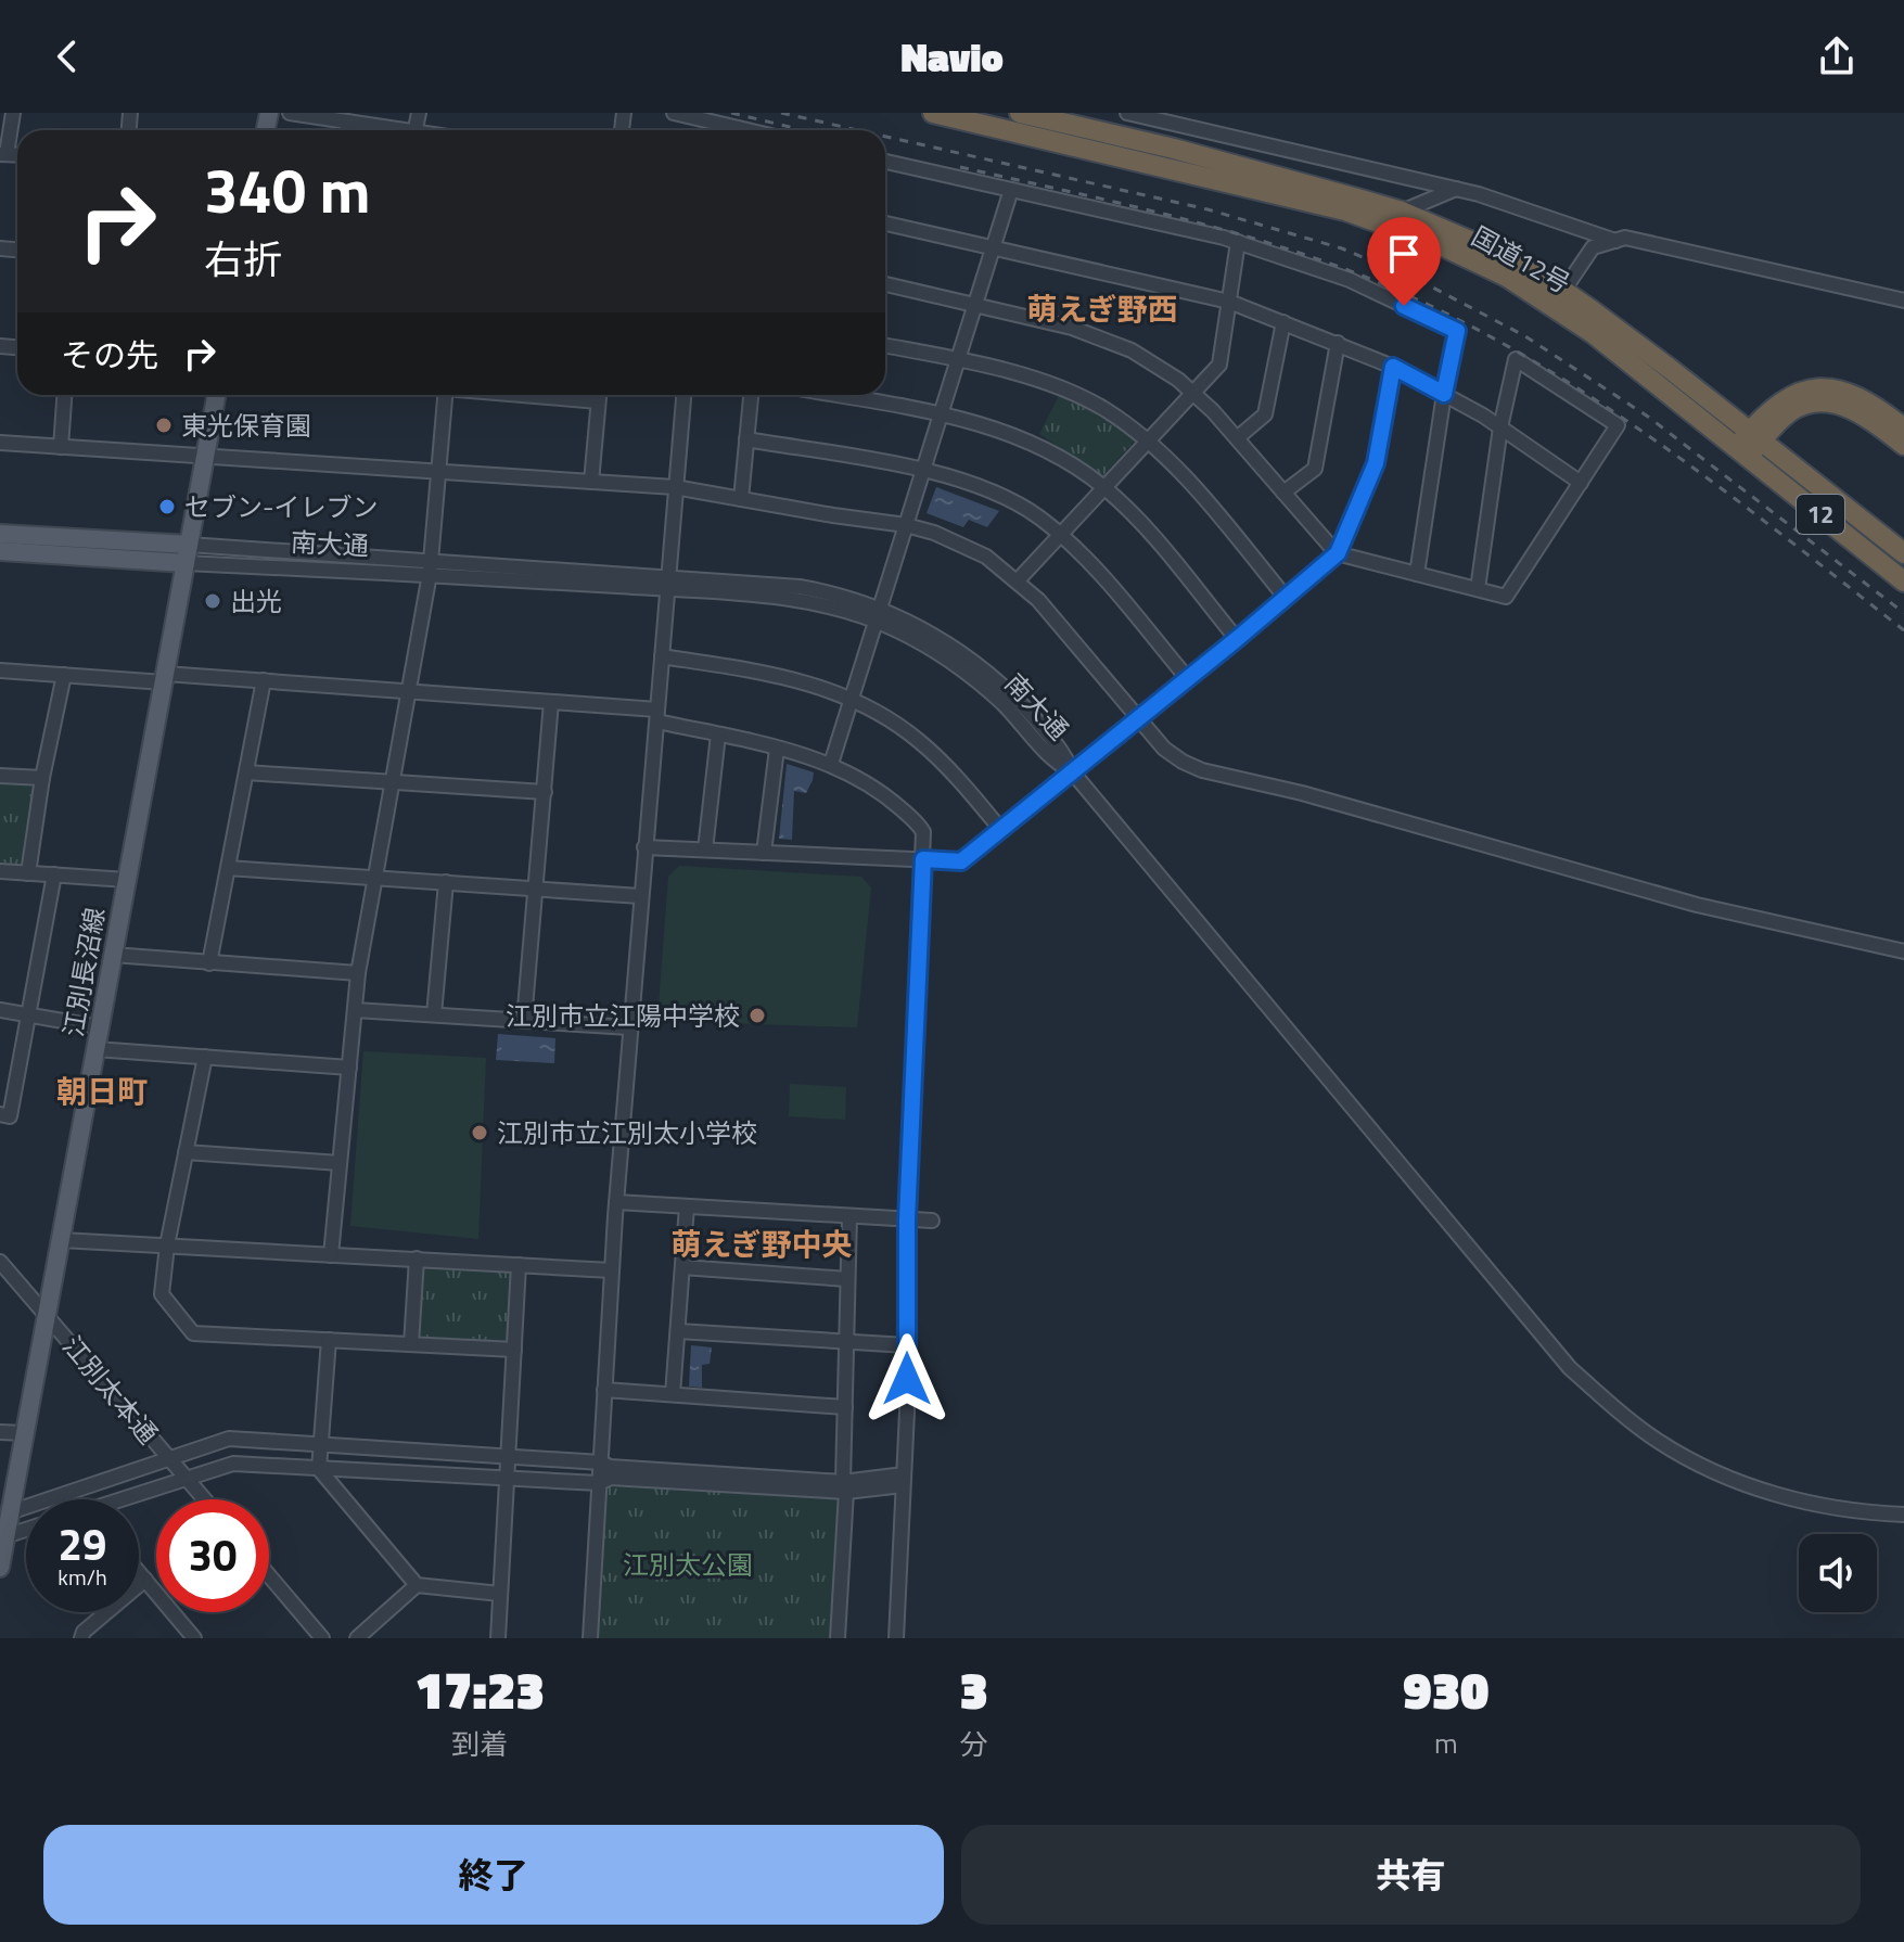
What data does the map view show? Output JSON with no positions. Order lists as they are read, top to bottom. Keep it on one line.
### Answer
{"streets":{"highway":["国道12号","12"],"main road":["南大通","江別長沼線"],"street":["江別太本通"]},"crossings":[["南大通","江別長沼線"],["江別長沼線","江別太本通"]],"districts":["萌えぎ野西","朝日町","萌えぎ野中央"],"parks":["江別太公園"],"places":["東光保育園","セブン-イレブン","出光","江別市立江陽中学校","江別市立江別太小学校"],"page":{"header":"Navio","turn":["340 m","右折"],"then":"その先","speed":"29 km/h","limit":"30","eta":["17:23","到着","3","分","930","m"],"buttons":["終了","共有"]}}
